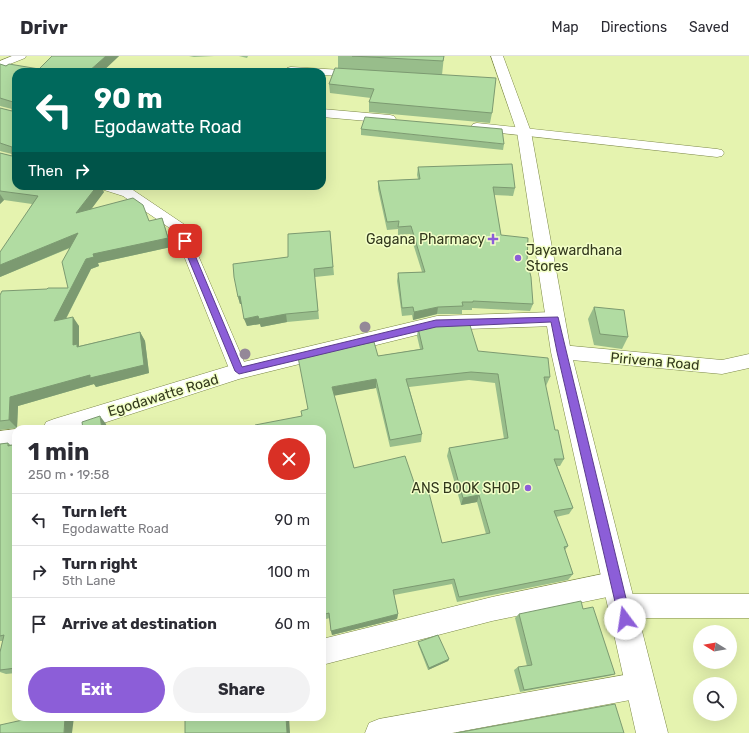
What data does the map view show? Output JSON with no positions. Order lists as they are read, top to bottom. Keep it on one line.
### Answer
{"streets":{"main road":["Egodawatte Road"],"street":["Pirivena Road"]},"places":{"health":["Gagana Pharmacy"],"other":["Jayawardhana Stores","ANS BOOK SHOP"]},"north":"left","page":{"header":"Drivr","nav":["Map","Directions","Saved"],"turn":["90 m","Egodawatte Road"],"then":"Then","heading":["1 min","250 m · 19:58"],"list":[{"name":"Turn left","note":"Egodawatte Road","value":"90 m"},{"name":"Turn right","note":"5th Lane","value":"100 m"},{"name":"Arrive at destination","value":"60 m"}],"buttons":["Exit","Share"]}}
